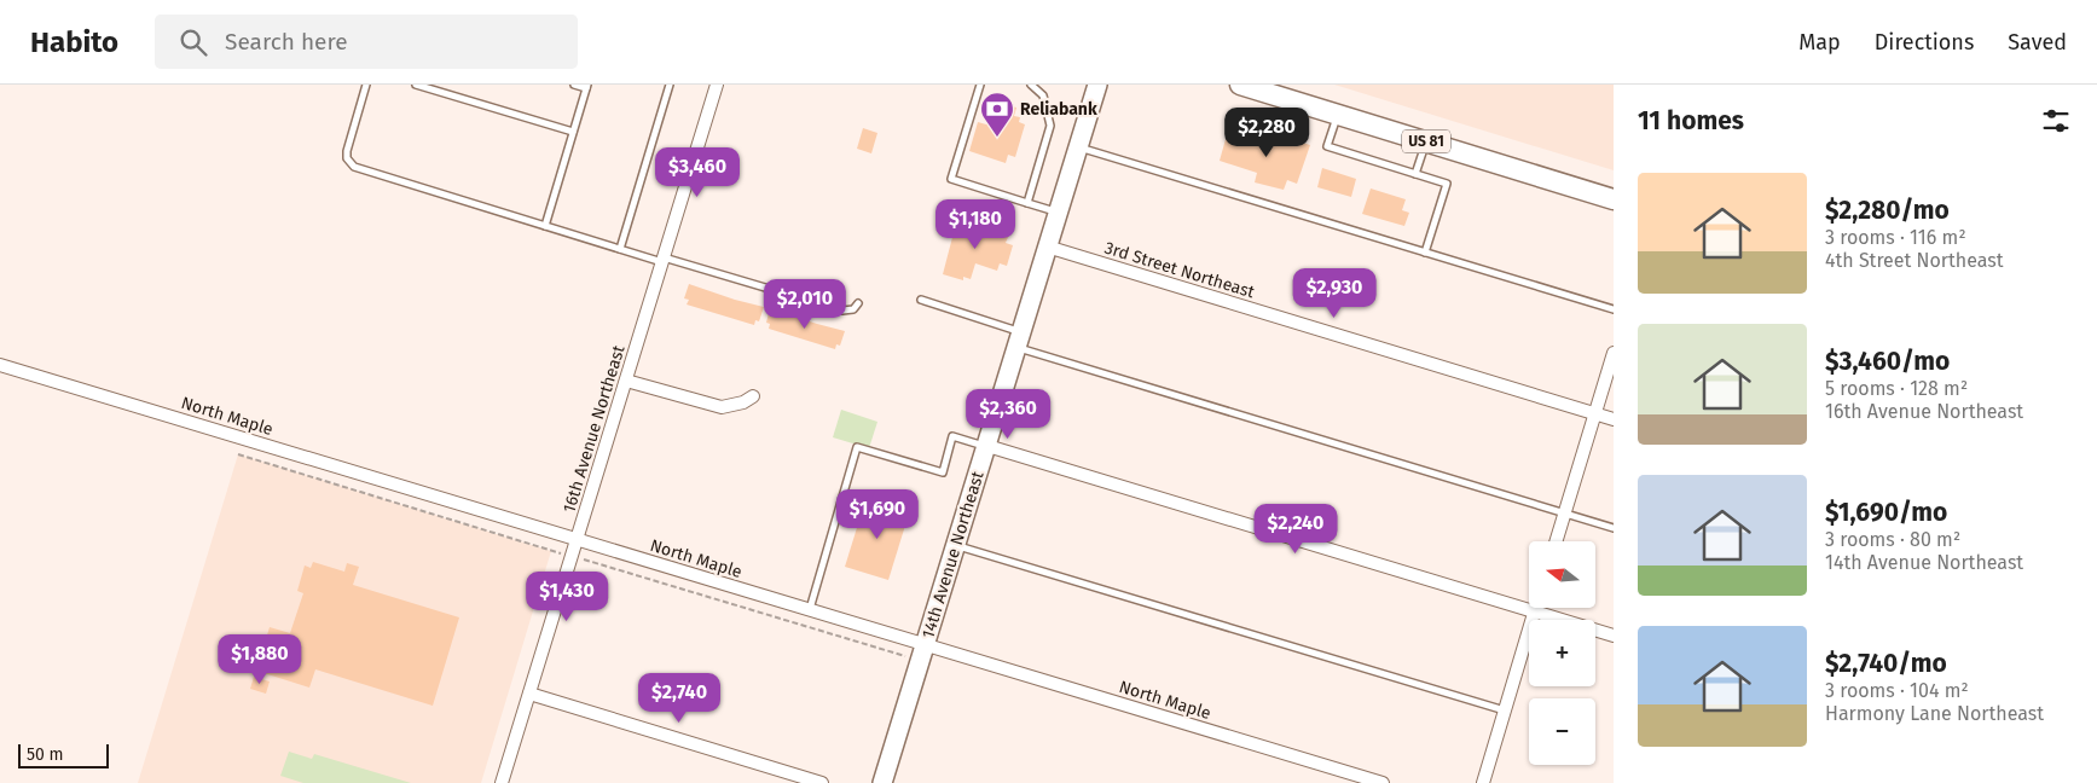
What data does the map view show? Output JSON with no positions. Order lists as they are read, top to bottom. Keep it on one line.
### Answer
{"streets":{"main road":["US 81","14th Avenue Northeast"],"street":["3rd Street Northeast","North Maple","16th Avenue Northeast"]},"crossings":[["3rd Street Northeast","14th Avenue Northeast"],["North Maple","16th Avenue Northeast"],["North Maple","14th Avenue Northeast"]],"places":{"bank":["Reliabank"]},"scale_bar":"50 m","north":"left","page":{"header":"Habito","search":"Search here","nav":["Map","Directions","Saved"],"heading":"11 homes","price":["$2,280","$3,460","$1,180","$2,930","$2,010","$2,360","$1,690","$2,240","$1,430","$1,880","$2,740"],"list":[{"name":"$2,280/mo","note":"3 rooms · 116 m² · 4th Street Northeast"},{"name":"$3,460/mo","note":"5 rooms · 128 m² · 16th Avenue Northeast"},{"name":"$1,690/mo","note":"3 rooms · 80 m² · 14th Avenue Northeast"},{"name":"$2,740/mo","note":"3 rooms · 104 m² · Harmony Lane Northeast"}],"map_buttons":["+","−"],"scale":"50 m"}}
